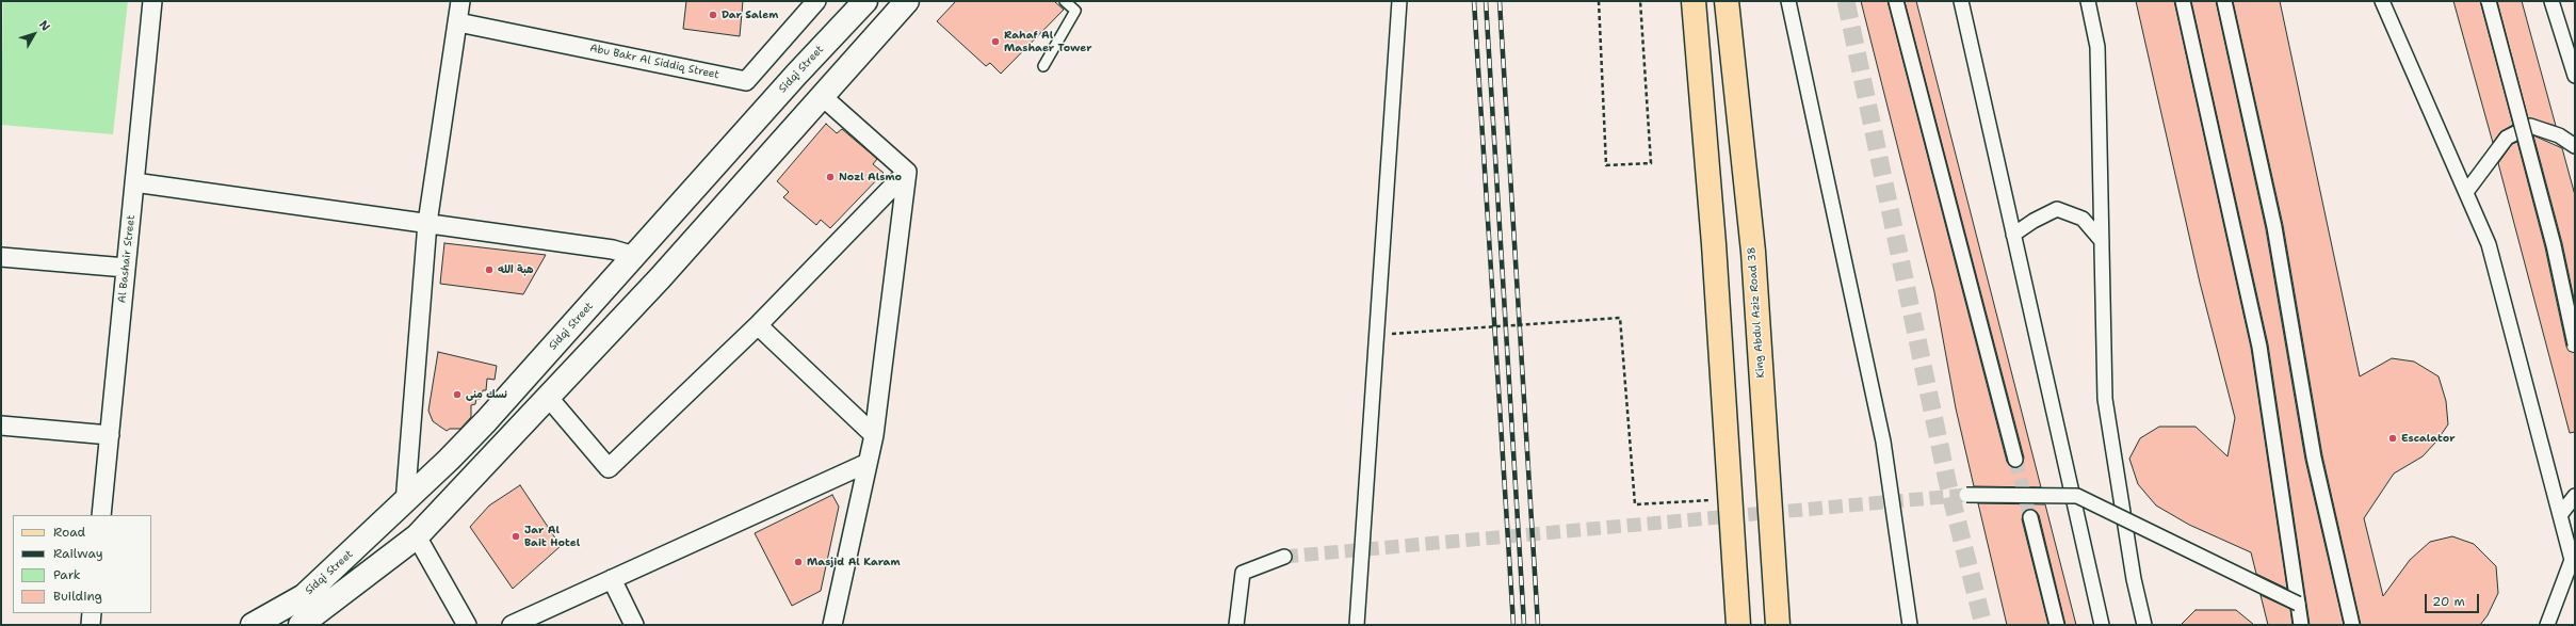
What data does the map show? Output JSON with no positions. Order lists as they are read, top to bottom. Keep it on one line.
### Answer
{"streets":{"main road":["King Abdul Aziz Road 38"],"street":["Abu Bakr Al Siddiq Street","Sidqi Street","Al Bashair Street"]},"places":["Dar Salem","Rahaf Al Mashaer Tower","Nozl Alsmo","هبة الله","نسك منى","Escalator","Jar Al Bait Hotel","Masjid Al Karam"],"legend":["Road","Railway","Park","Building"],"scale_bar":"20 m","north":"top right"}
